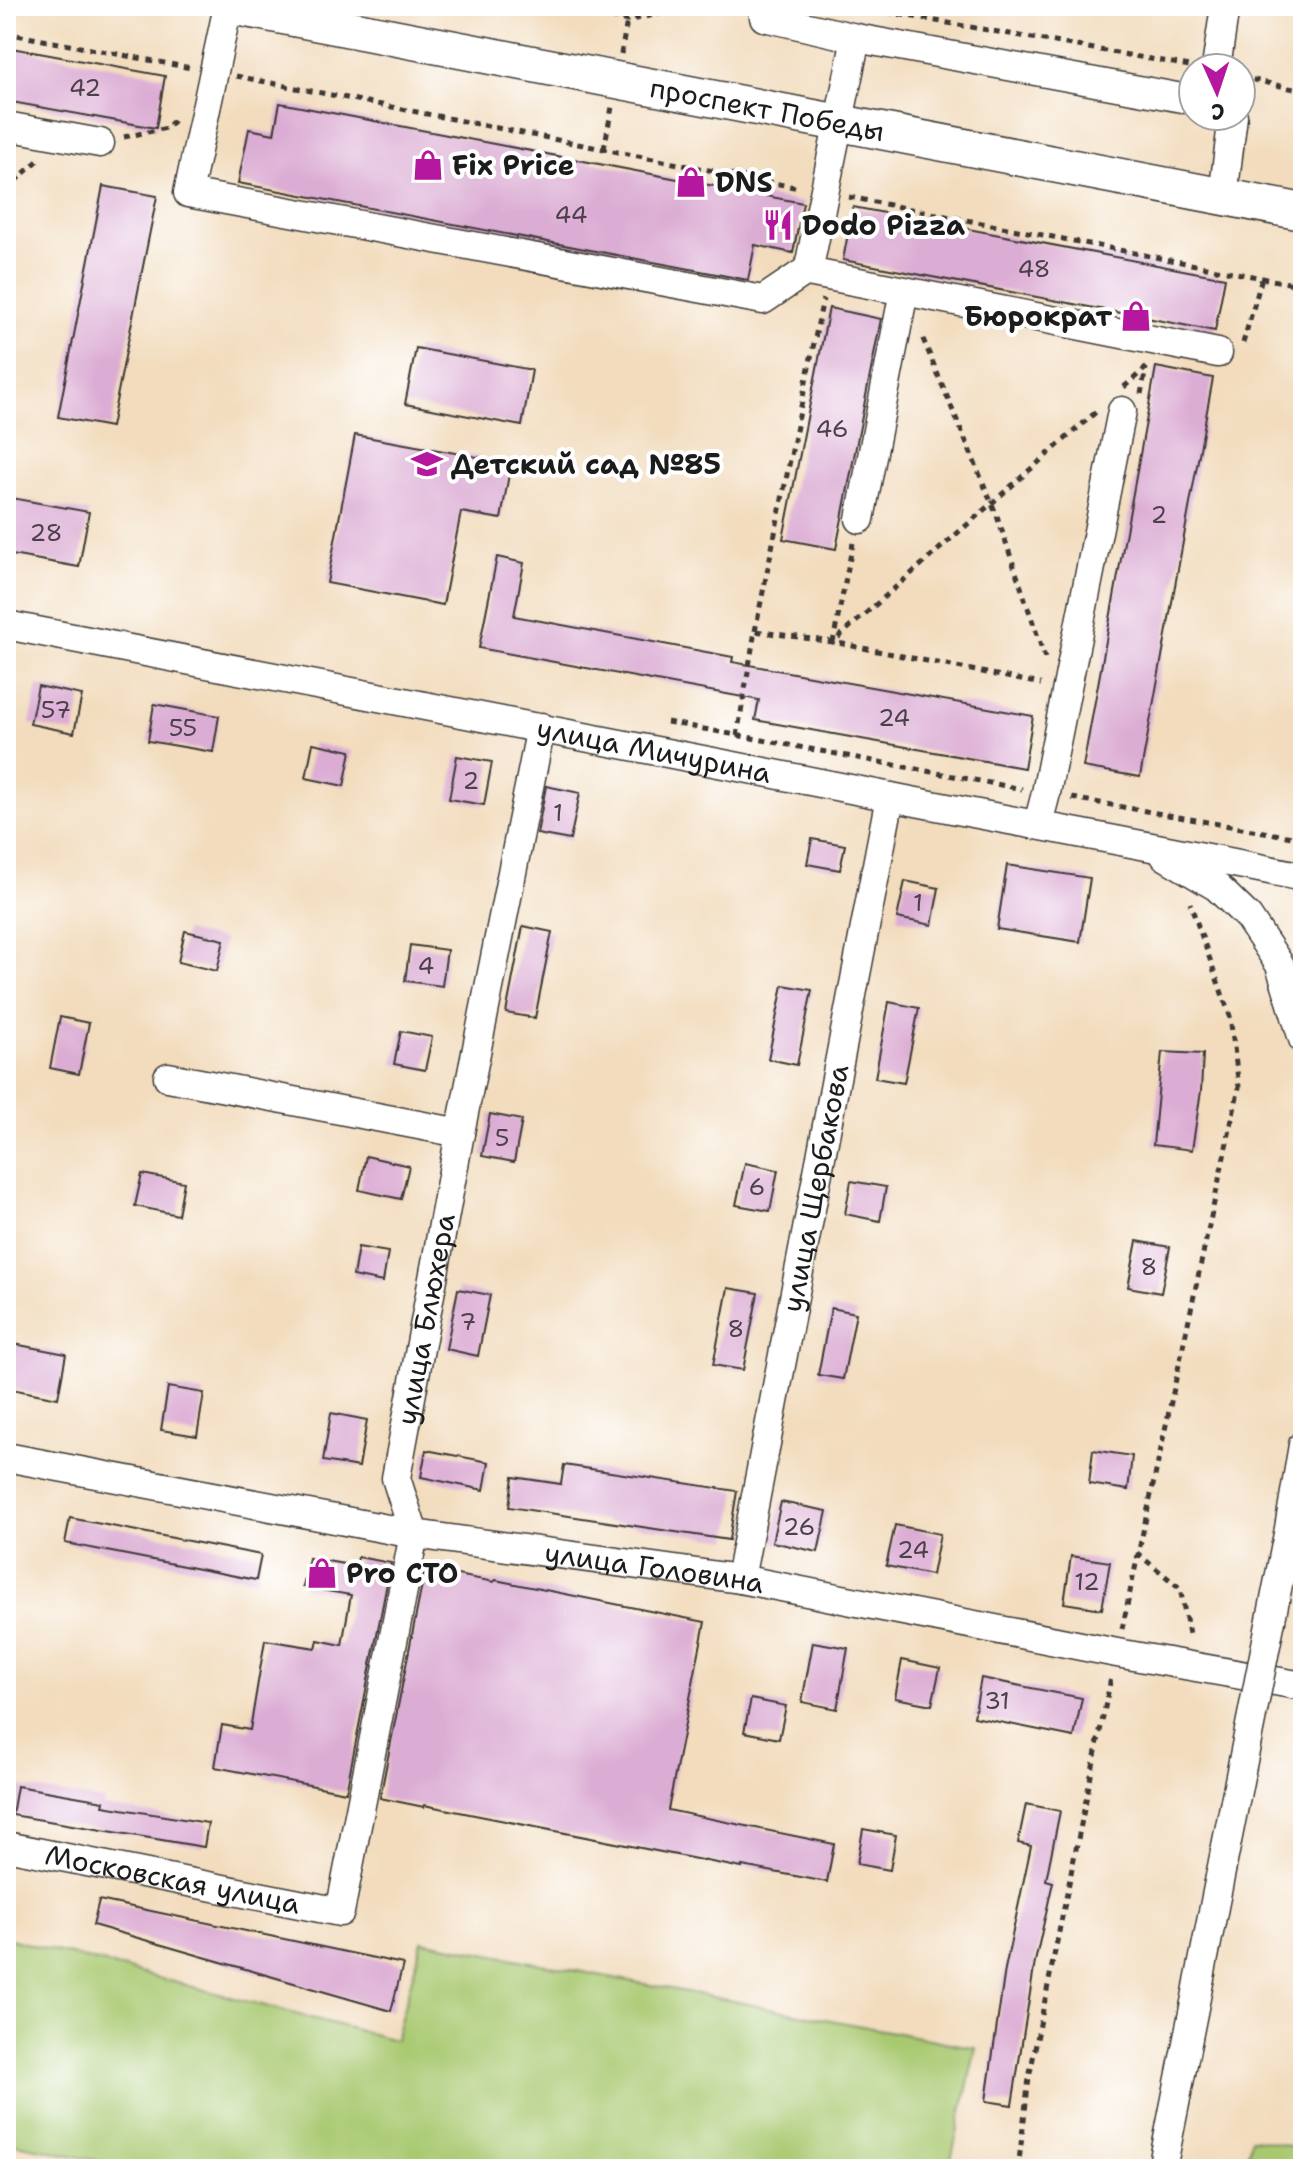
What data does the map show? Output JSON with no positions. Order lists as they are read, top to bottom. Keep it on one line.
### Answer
{"streets":{"main road":["проспект Победы"],"street":["улица Мичурина","улица Щербакова","улица Блюхера","улица Головина","Московская улица"]},"crossings":[["улица Мичурина","улица Щербакова"],["улица Мичурина","улица Блюхера"],["улица Щербакова","улица Головина"],["улица Блюхера","улица Головина"],["улица Блюхера","Московская улица"]],"places":{"shop":["Fix Price","DNS","Бюрократ","Pro СТО"],"restaurant":["Dodo Pizza"],"school or university":["Детский сад №85"]},"house_numbers":["42","44","48","46","2","28","57","24","55","2","1","1","4","5","6","8","7","8","26","24","12","31"],"north":"bottom"}
